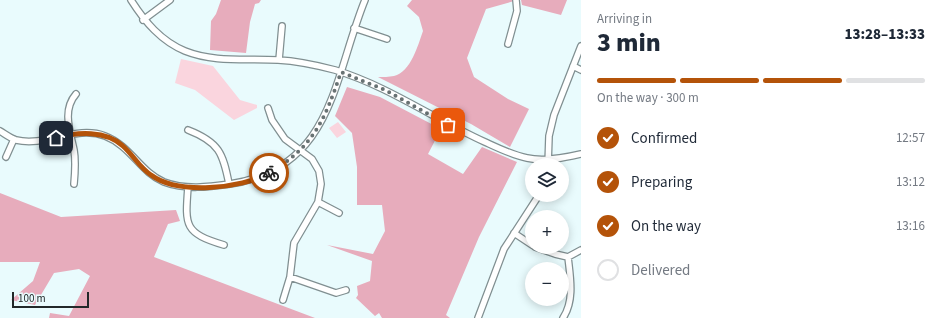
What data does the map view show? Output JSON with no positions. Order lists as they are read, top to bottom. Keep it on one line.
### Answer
{"scale_bar":"100 m","page":{"heading":["3 min","Arriving in","13:28–13:33"],"bar":"On the way · 300 m","list":[["Confirmed","12:57"],["Preparing","13:12"],["On the way","13:16"],"Delivered"],"map_buttons":["+","−"],"scale":"100 m"}}
